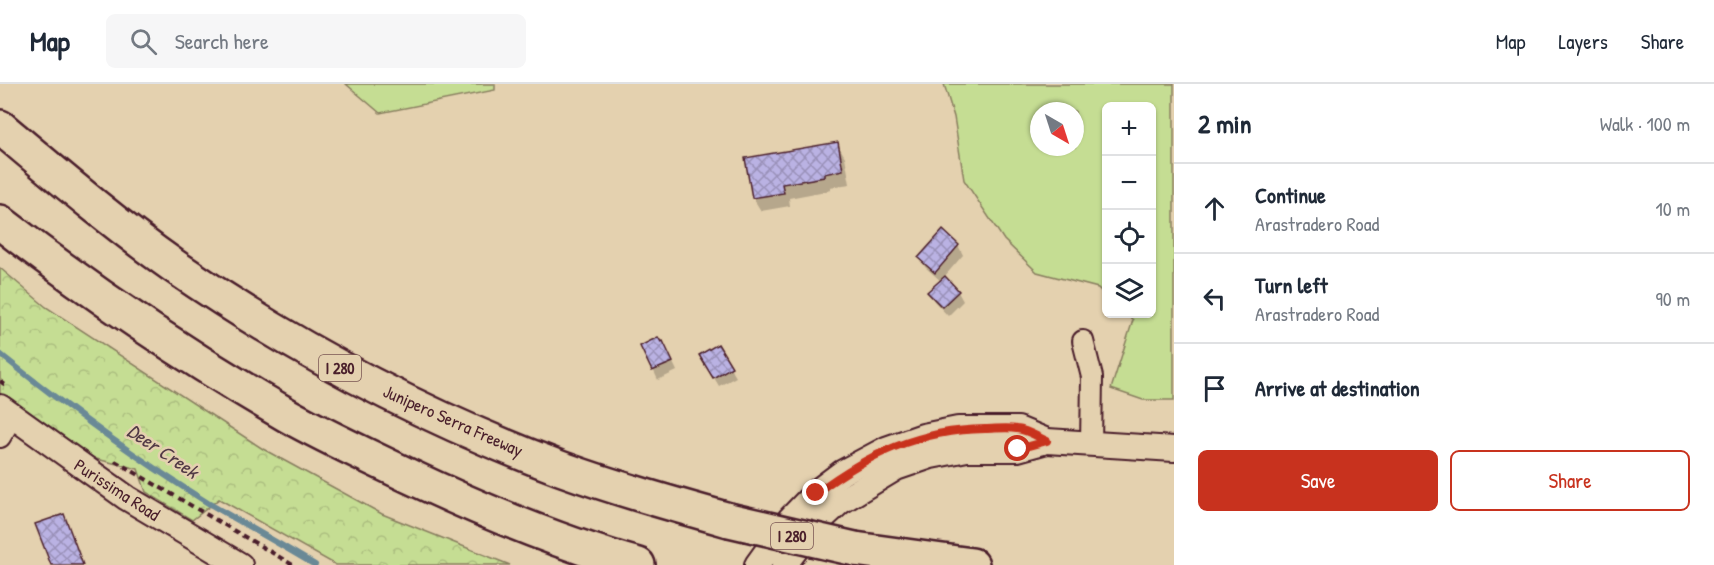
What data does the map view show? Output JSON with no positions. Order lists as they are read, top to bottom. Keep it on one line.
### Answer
{"streets":{"highway":["I 280","Junipero Serra Freeway"],"street":["Purissima Road"]},"water":["Deer Creek"],"north":"bottom right","page":{"header":"Map","search":"Search here","nav":["Map","Layers","Share"],"heading":["2 min","Walk · 100 m"],"map_buttons":["+","−"],"list":[["Continue","Arastradero Road","10 m"],["Turn left","Arastradero Road","90 m"],"Arrive at destination"],"buttons":["Save","Share"]}}
